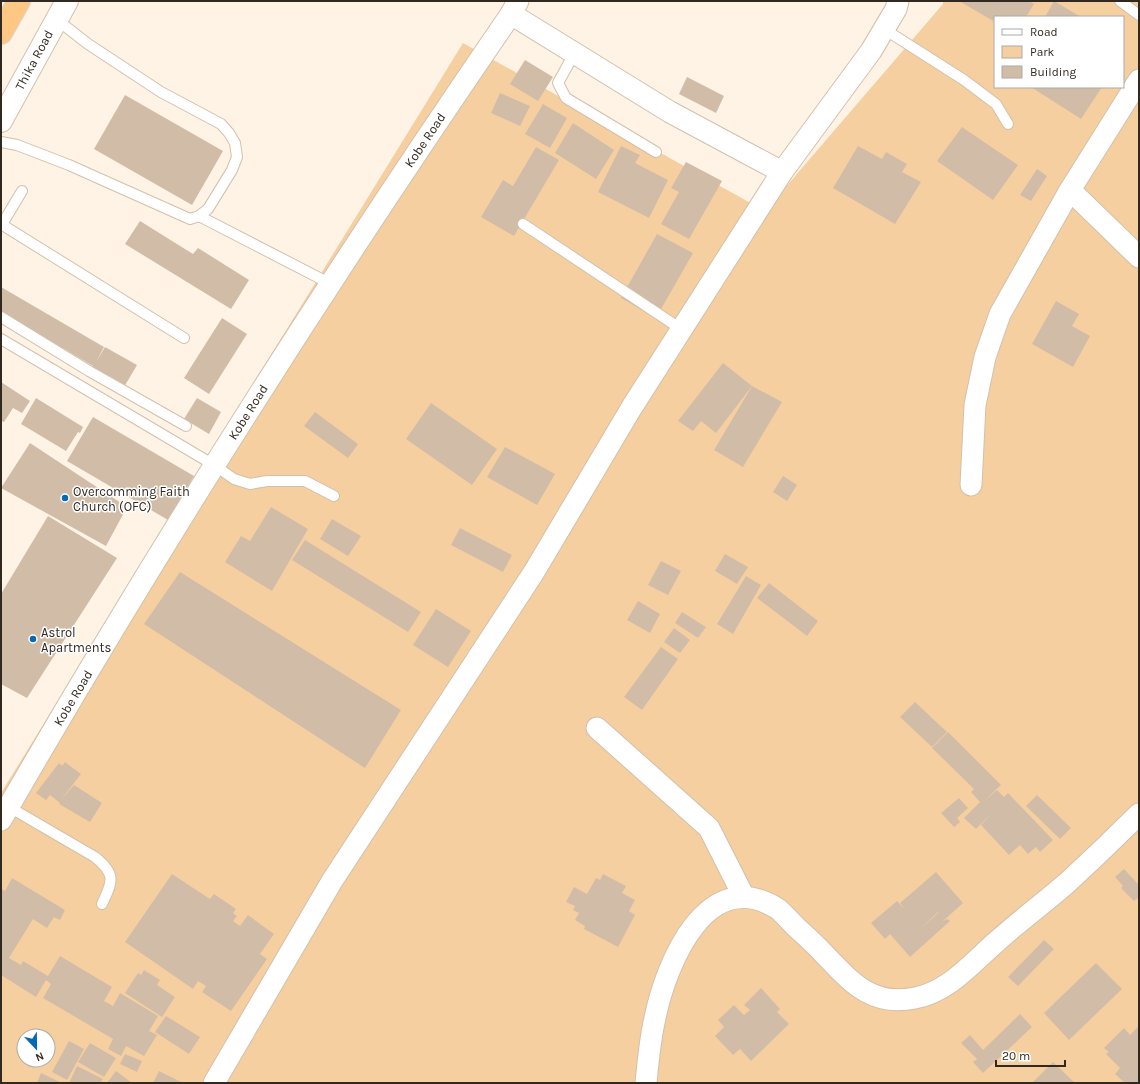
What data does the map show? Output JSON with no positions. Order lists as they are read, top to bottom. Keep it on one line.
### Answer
{"streets":{"main road":["Thika Road"],"street":["Kobe Road"]},"places":["Overcomming Faith Church (OFC)","Astrol Apartments"],"legend":["Road","Park","Building"],"scale_bar":"20 m","north":"bottom"}
